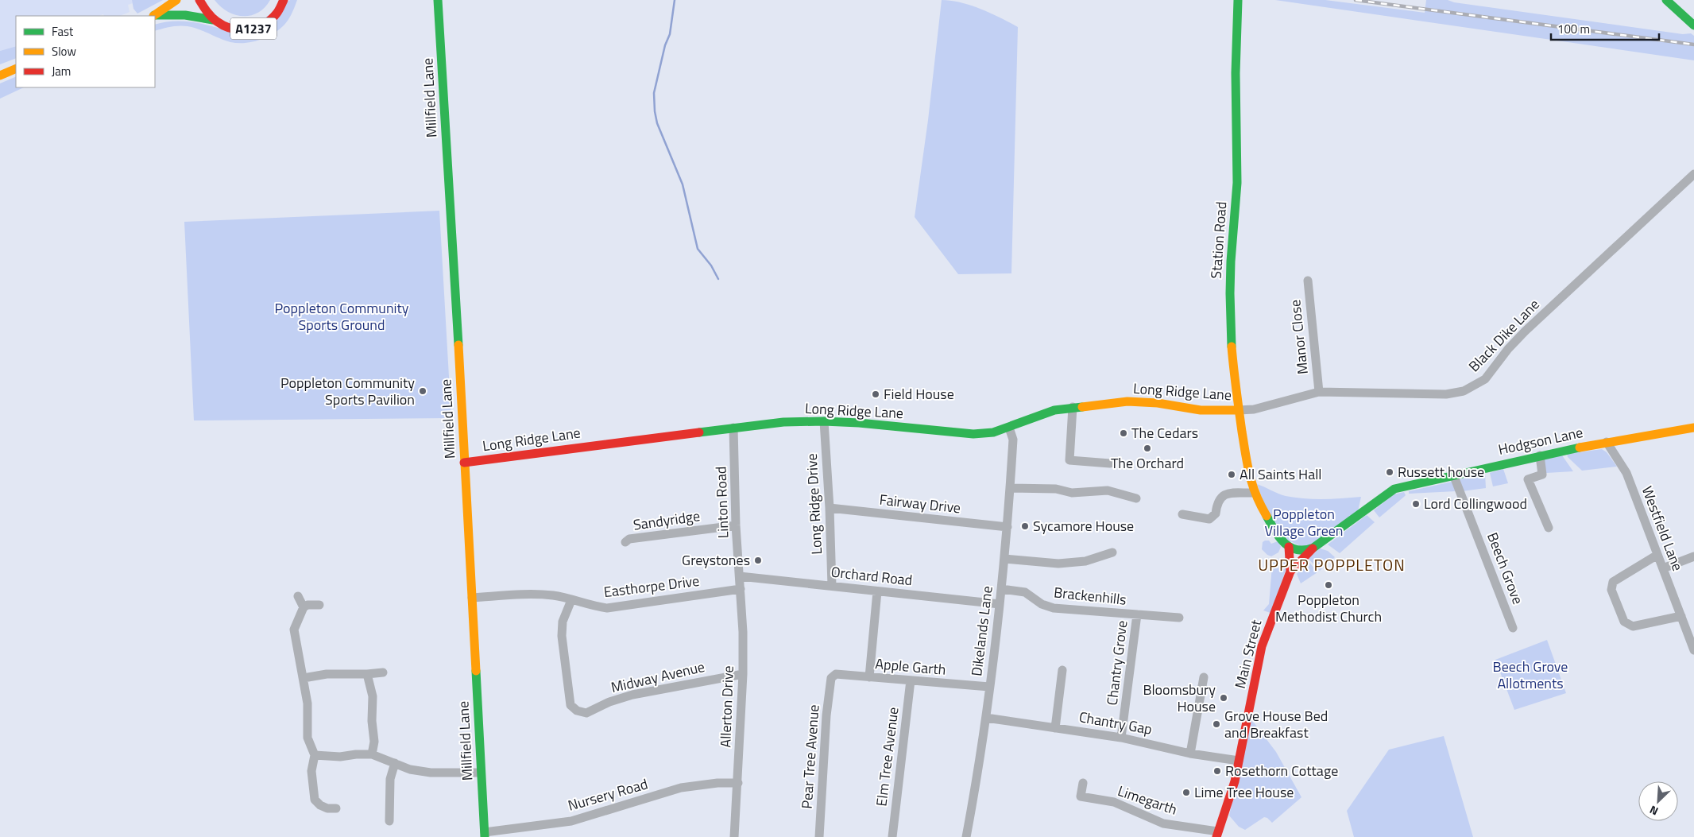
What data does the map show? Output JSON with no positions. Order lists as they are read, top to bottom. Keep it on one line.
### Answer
{"streets":{"main road":["A1237","Millfield Lane","Station Road","Long Ridge Lane","Hodgson Lane","Main Street"],"street":["Black Dike Lane","Manor Close","Linton Road","Long Ridge Drive","Fairway Drive","Sandyridge","Westfield Lane","Beech Grove","Orchard Road","Easthorpe Drive","Brackenhills","Dikelands Lane","Chantry Grove","Apple Garth","Midway Avenue","Allerton Drive","Chantry Gap","Pear Tree Avenue","Elm Tree Avenue","Nursery Road","Limegarth"]},"crossings":[["Millfield Lane","Long Ridge Lane"],["Millfield Lane","Easthorpe Drive"],["Millfield Lane","Nursery Road"],["Station Road","Black Dike Lane"],["Station Road","Long Ridge Lane"],["Black Dike Lane","Manor Close"],["Black Dike Lane","Long Ridge Lane"],["Long Ridge Lane","Linton Road"],["Long Ridge Lane","Long Ridge Drive"],["Long Ridge Lane","Dikelands Lane"],["Hodgson Lane","Westfield Lane"],["Hodgson Lane","Beech Grove"],["Linton Road","Sandyridge"],["Linton Road","Orchard Road"],["Linton Road","Allerton Drive"],["Long Ridge Drive","Fairway Drive"],["Long Ridge Drive","Orchard Road"],["Fairway Drive","Dikelands Lane"],["Orchard Road","Dikelands Lane"],["Orchard Road","Allerton Drive"],["Easthorpe Drive","Midway Avenue"],["Easthorpe Drive","Allerton Drive"],["Brackenhills","Dikelands Lane"],["Brackenhills","Chantry Grove"],["Dikelands Lane","Apple Garth"],["Dikelands Lane","Chantry Gap"],["Main Street","Chantry Gap"],["Main Street","Limegarth"],["Chantry Grove","Chantry Gap"],["Apple Garth","Pear Tree Avenue"],["Apple Garth","Elm Tree Avenue"],["Midway Avenue","Allerton Drive"],["Allerton Drive","Nursery Road"]],"districts":["UPPER POPPLETON"],"parks":["Poppleton Community Sports Ground","Poppleton Village Green","Beech Grove Allotments"],"places":["Poppleton Community Sports Pavilion","Field House","The Cedars","The Orchard","Russett house","All Saints Hall","Lord Collingwood","Sycamore House","Greystones","Poppleton Methodist Church","Bloomsbury House","Grove House Bed and Breakfast","Rosethorn Cottage","Lime Tree House"],"legend":["Fast","Slow","Jam"],"scale_bar":"100 m","north":"bottom left"}
